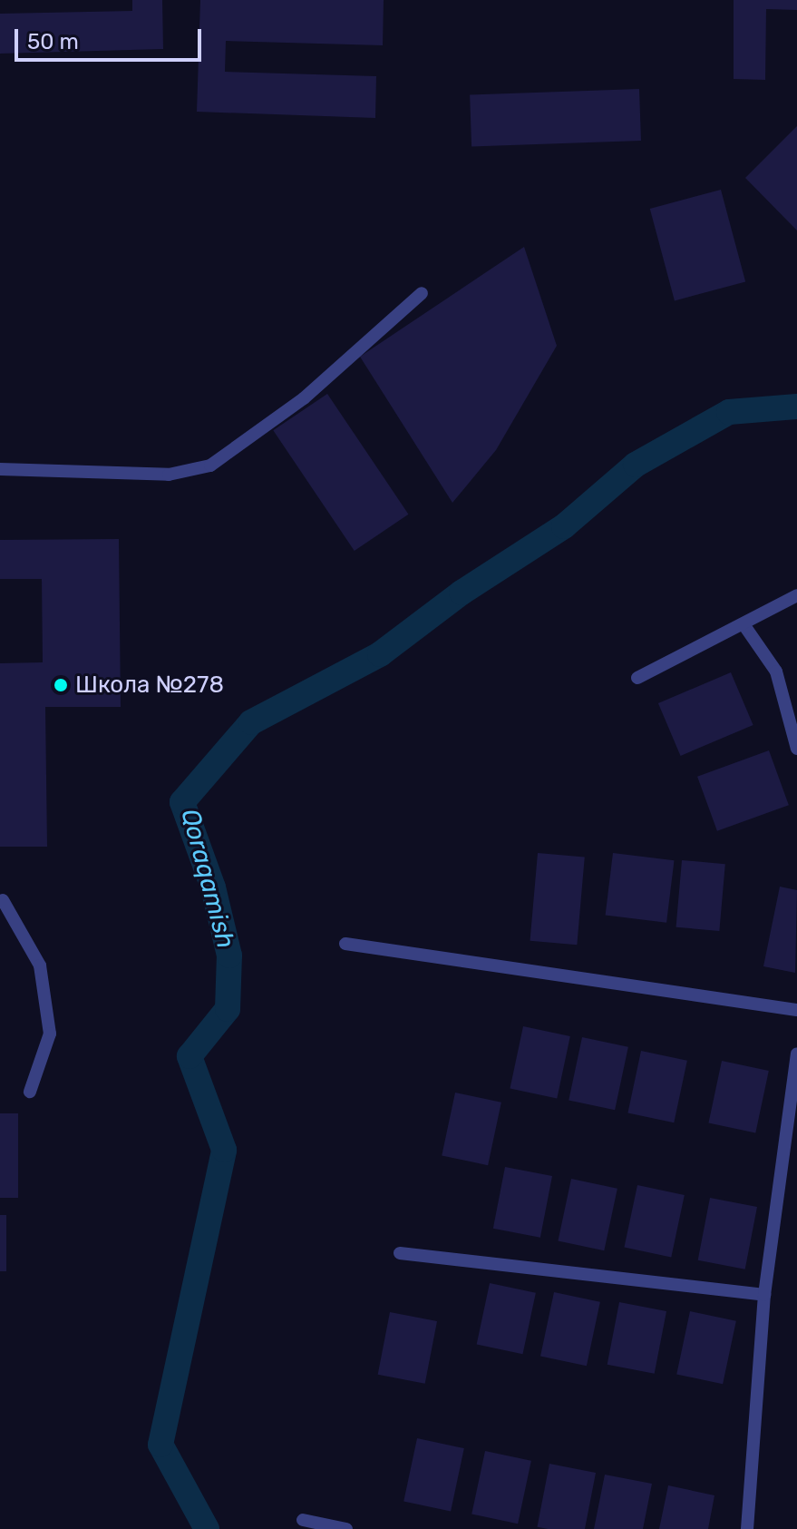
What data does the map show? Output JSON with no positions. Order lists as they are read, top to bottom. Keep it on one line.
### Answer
{"water":["Qoraqamish"],"places":["Школа №278"],"scale_bar":"50 m"}
